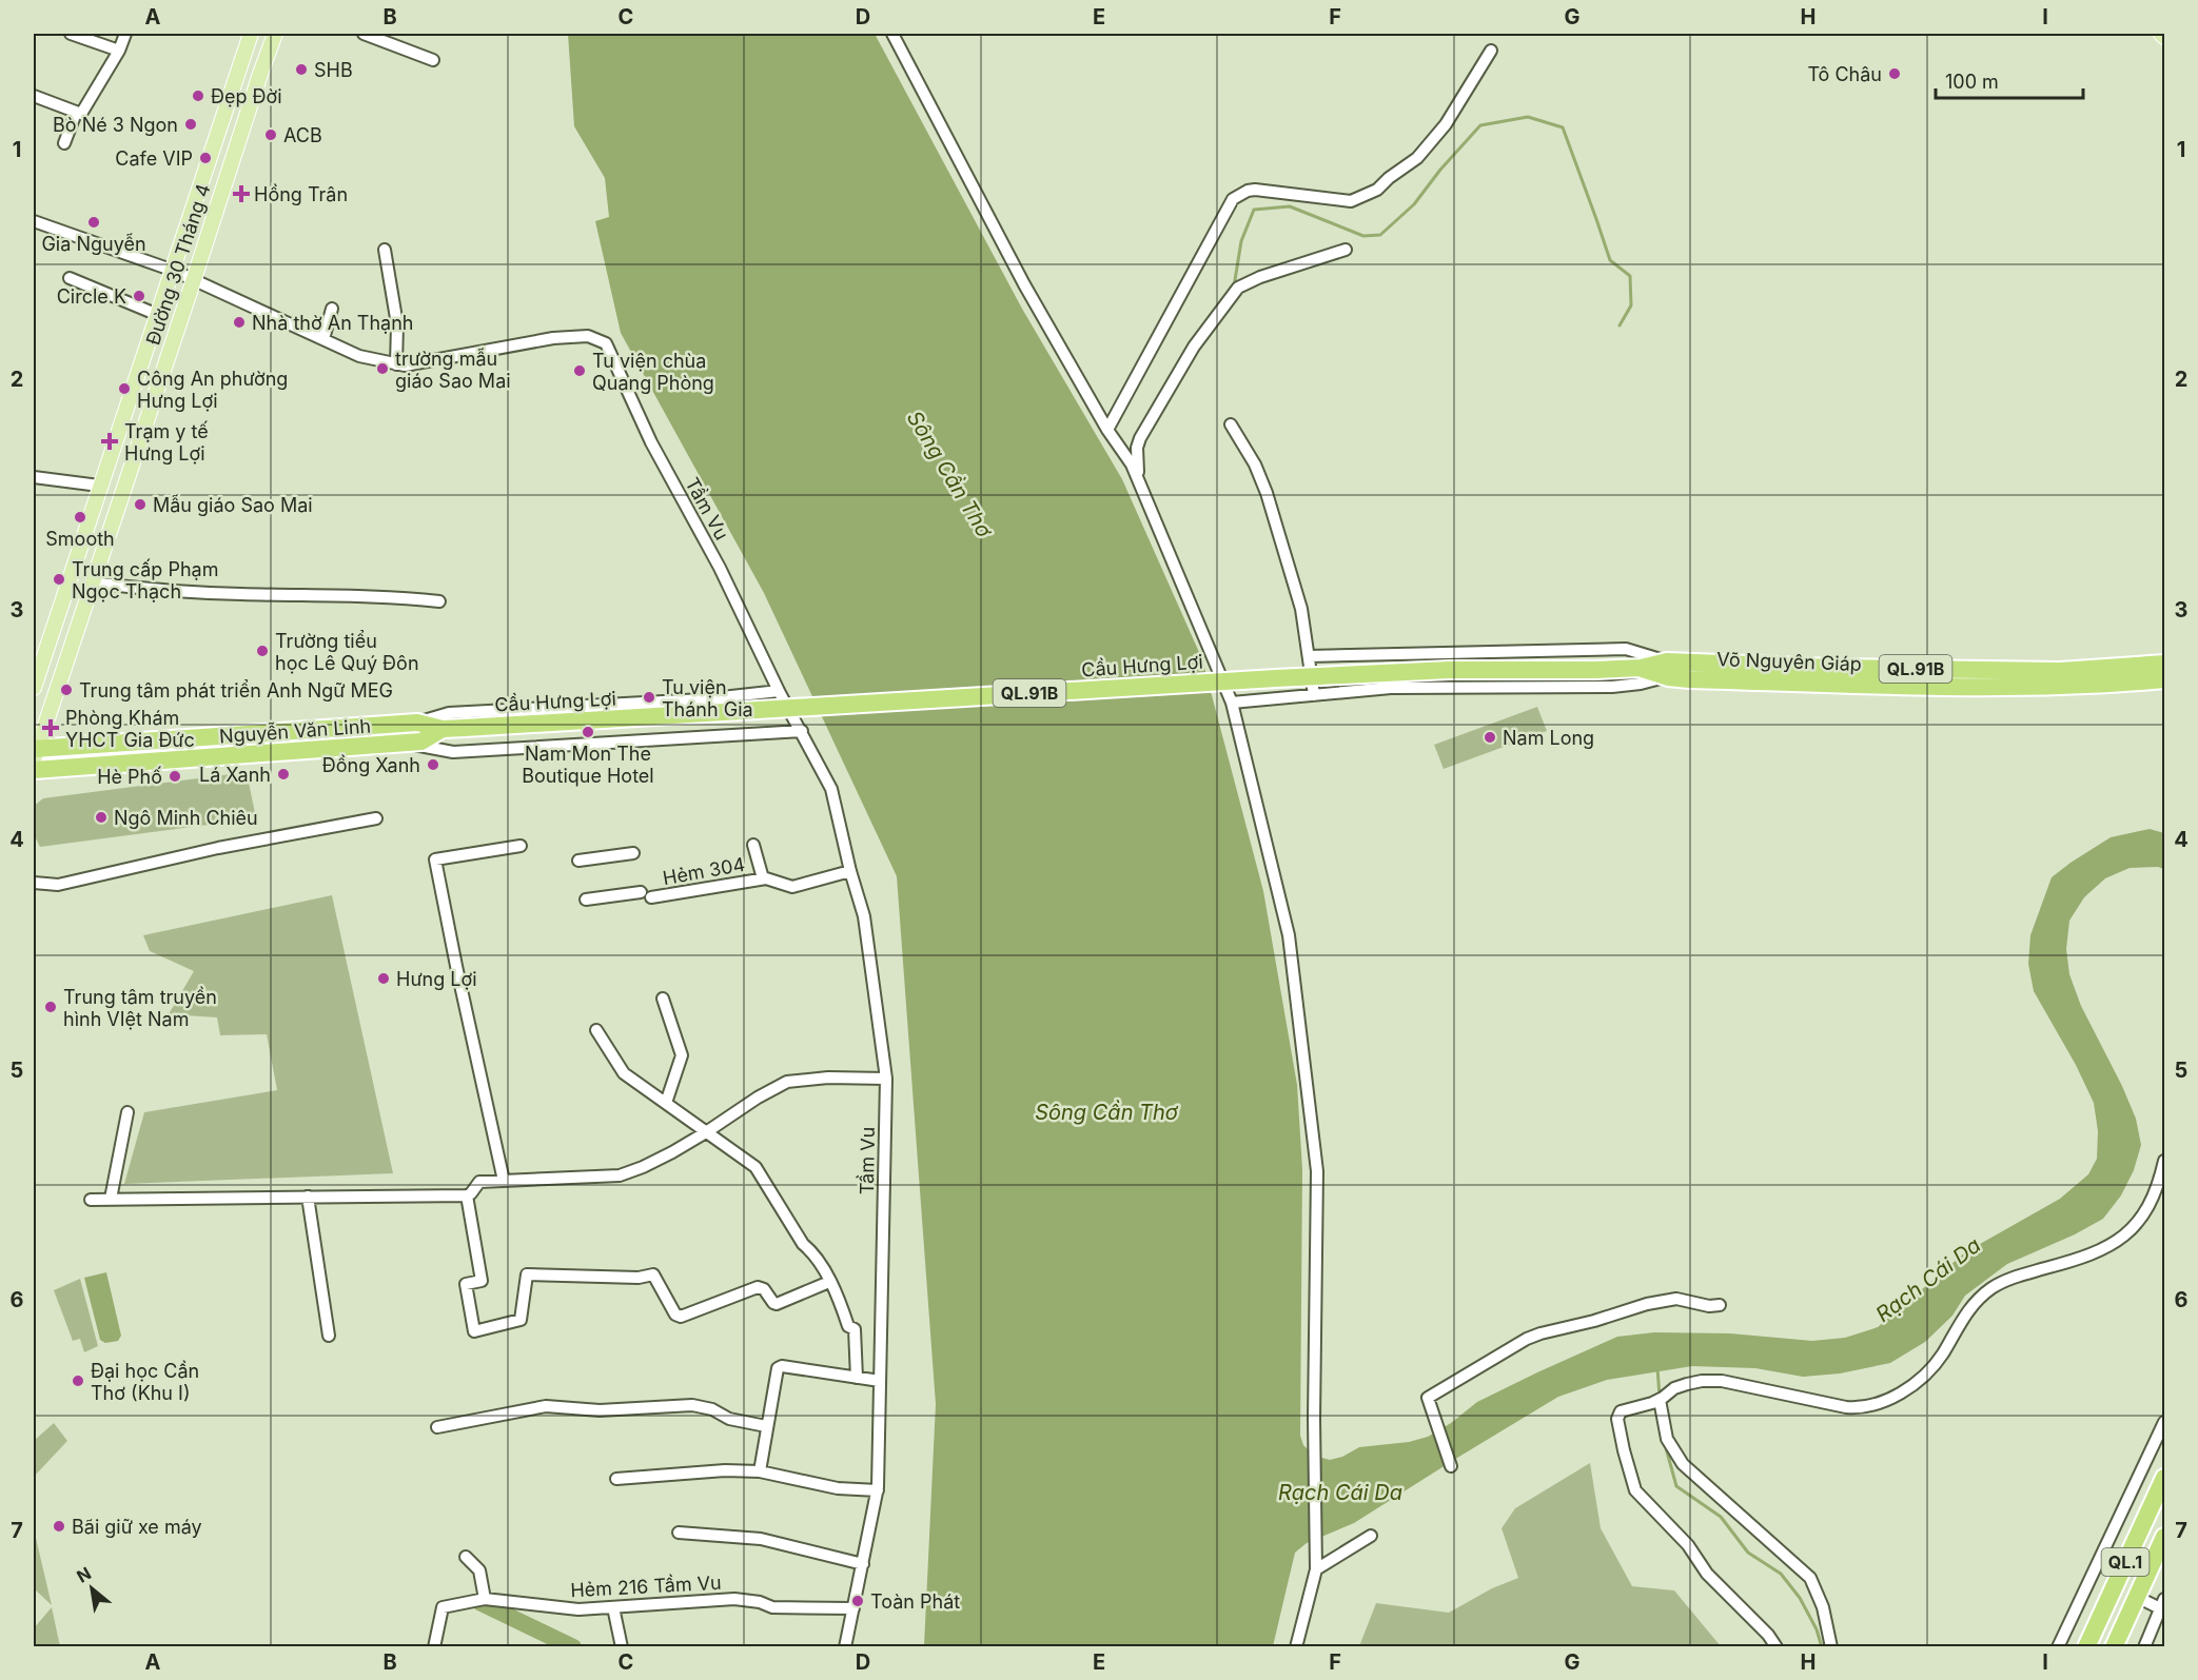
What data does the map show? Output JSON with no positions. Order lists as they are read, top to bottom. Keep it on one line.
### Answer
{"streets":{"highway":["Võ Nguyên Giáp","Cầu Hưng Lợi","QL.91B","Nguyễn Văn Linh","QL.1"],"main road":["Đường 30 Tháng 4"],"street":["Tầm Vu","Hẻm 304","Hẻm 216 Tầm Vu"]},"crossings":[["Đường 30 Tháng 4","Nguyễn Văn Linh"],["Tầm Vu","Hẻm 304"],["Tầm Vu","Hẻm 216 Tầm Vu"],["Võ Nguyên Giáp","Cầu Hưng Lợi"],["Cầu Hưng Lợi","Nguyễn Văn Linh"]],"water":["Sông Cần Thơ","Rạch Cái Da"],"places":{"other":["SHB","Tô Châu","Đẹp Đời","Bò Né 3 Ngon","ACB","Cafe VIP","Gia Nguyễn","Circle K","Nhà thờ An Thạnh","trường mẫu giáo Sao Mai","Tu viện chùa Quang Phòng","Công An phường Hưng Lợi","Mẫu giáo Sao Mai","Smooth","Trung cấp Phạm Ngọc Thạch","Trường tiểu học Lê Quý Đôn","Trung tâm phát triển Anh Ngữ MEG","Tu viện Thánh Gia","Nam Mon The Boutique Hotel","Nam Long","Đồng Xanh","Lá Xanh","Hè Phố","Ngô Minh Chiêu","Hưng Lợi","Trung tâm truyền hình VIệt Nam","Đại học Cần Thơ (Khu I)","Bãi giữ xe máy","Toàn Phát"],"health":["Hồng Trân","Trạm y tế Hưng Lợi","Phòng Khám YHCT Gia Đức"]},"scale_bar":"100 m","north":"top left","grid":{"columns":["A","B","C","D","E","F","G","H","I"],"rows":["1","2","3","4","5","6","7"]}}
